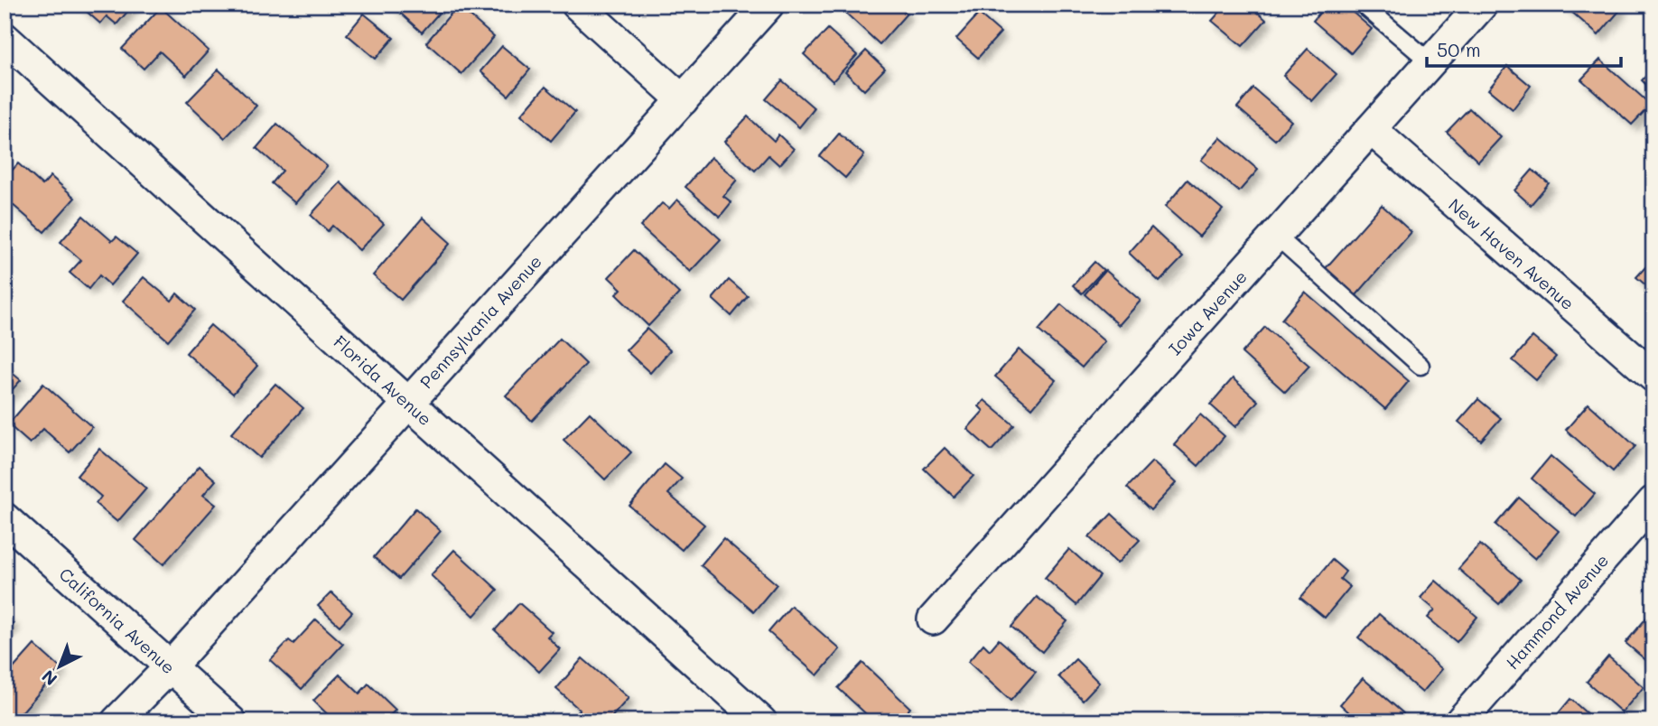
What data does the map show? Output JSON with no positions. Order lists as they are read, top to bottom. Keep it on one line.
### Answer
{"streets":{"street":["New Haven Avenue","Iowa Avenue","Pennsylvania Avenue","Florida Avenue","Hammond Avenue","California Avenue"]},"crossings":[["New Haven Avenue","Iowa Avenue"],["Pennsylvania Avenue","Florida Avenue"],["Pennsylvania Avenue","California Avenue"]],"scale_bar":"50 m","north":"bottom left"}
